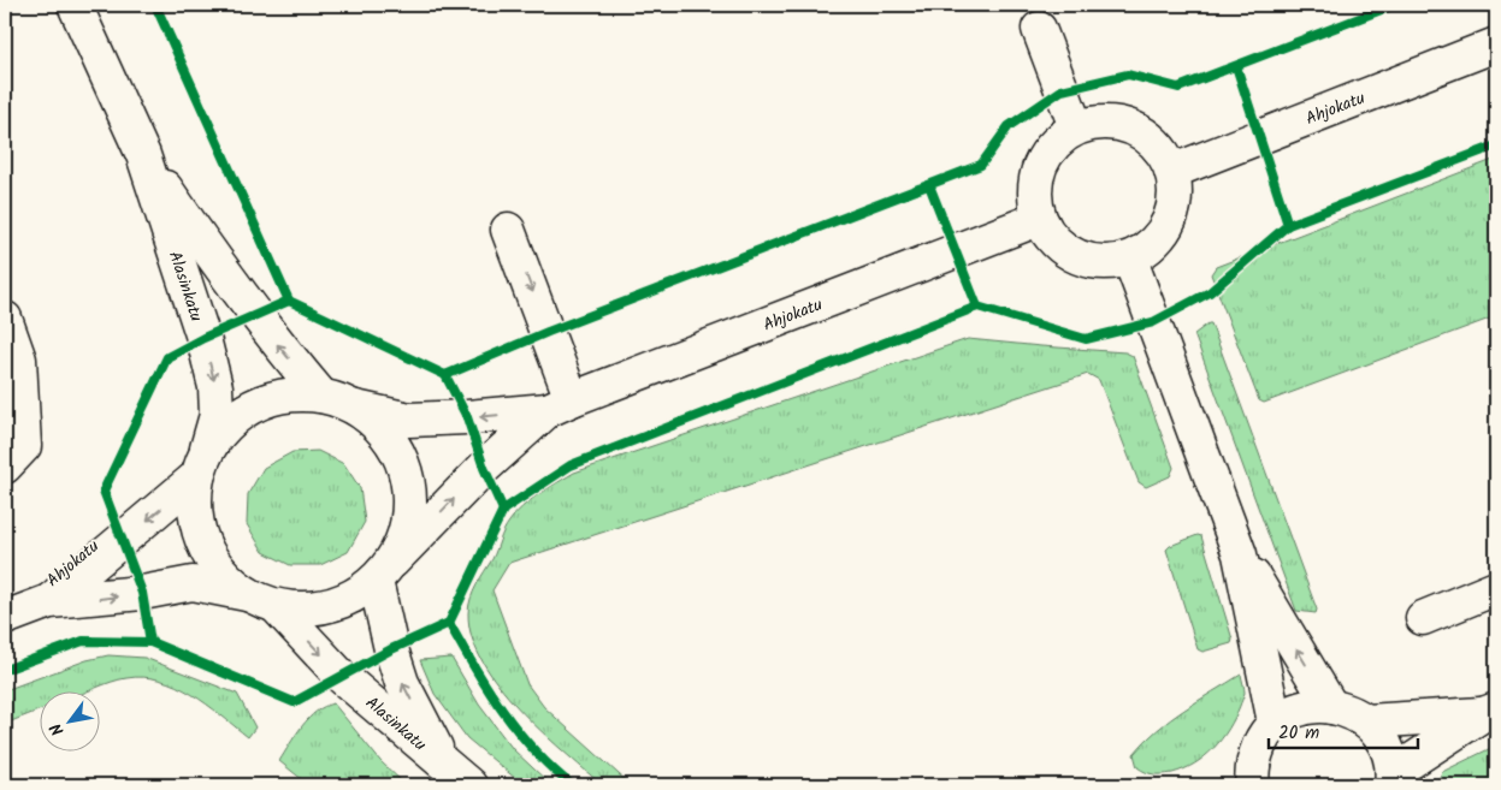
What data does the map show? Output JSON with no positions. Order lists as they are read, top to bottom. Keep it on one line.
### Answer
{"streets":{"street":["Ahjokatu","Alasinkatu"]},"crossings":[["Ahjokatu","Alasinkatu"]],"scale_bar":"20 m","north":"bottom left"}
